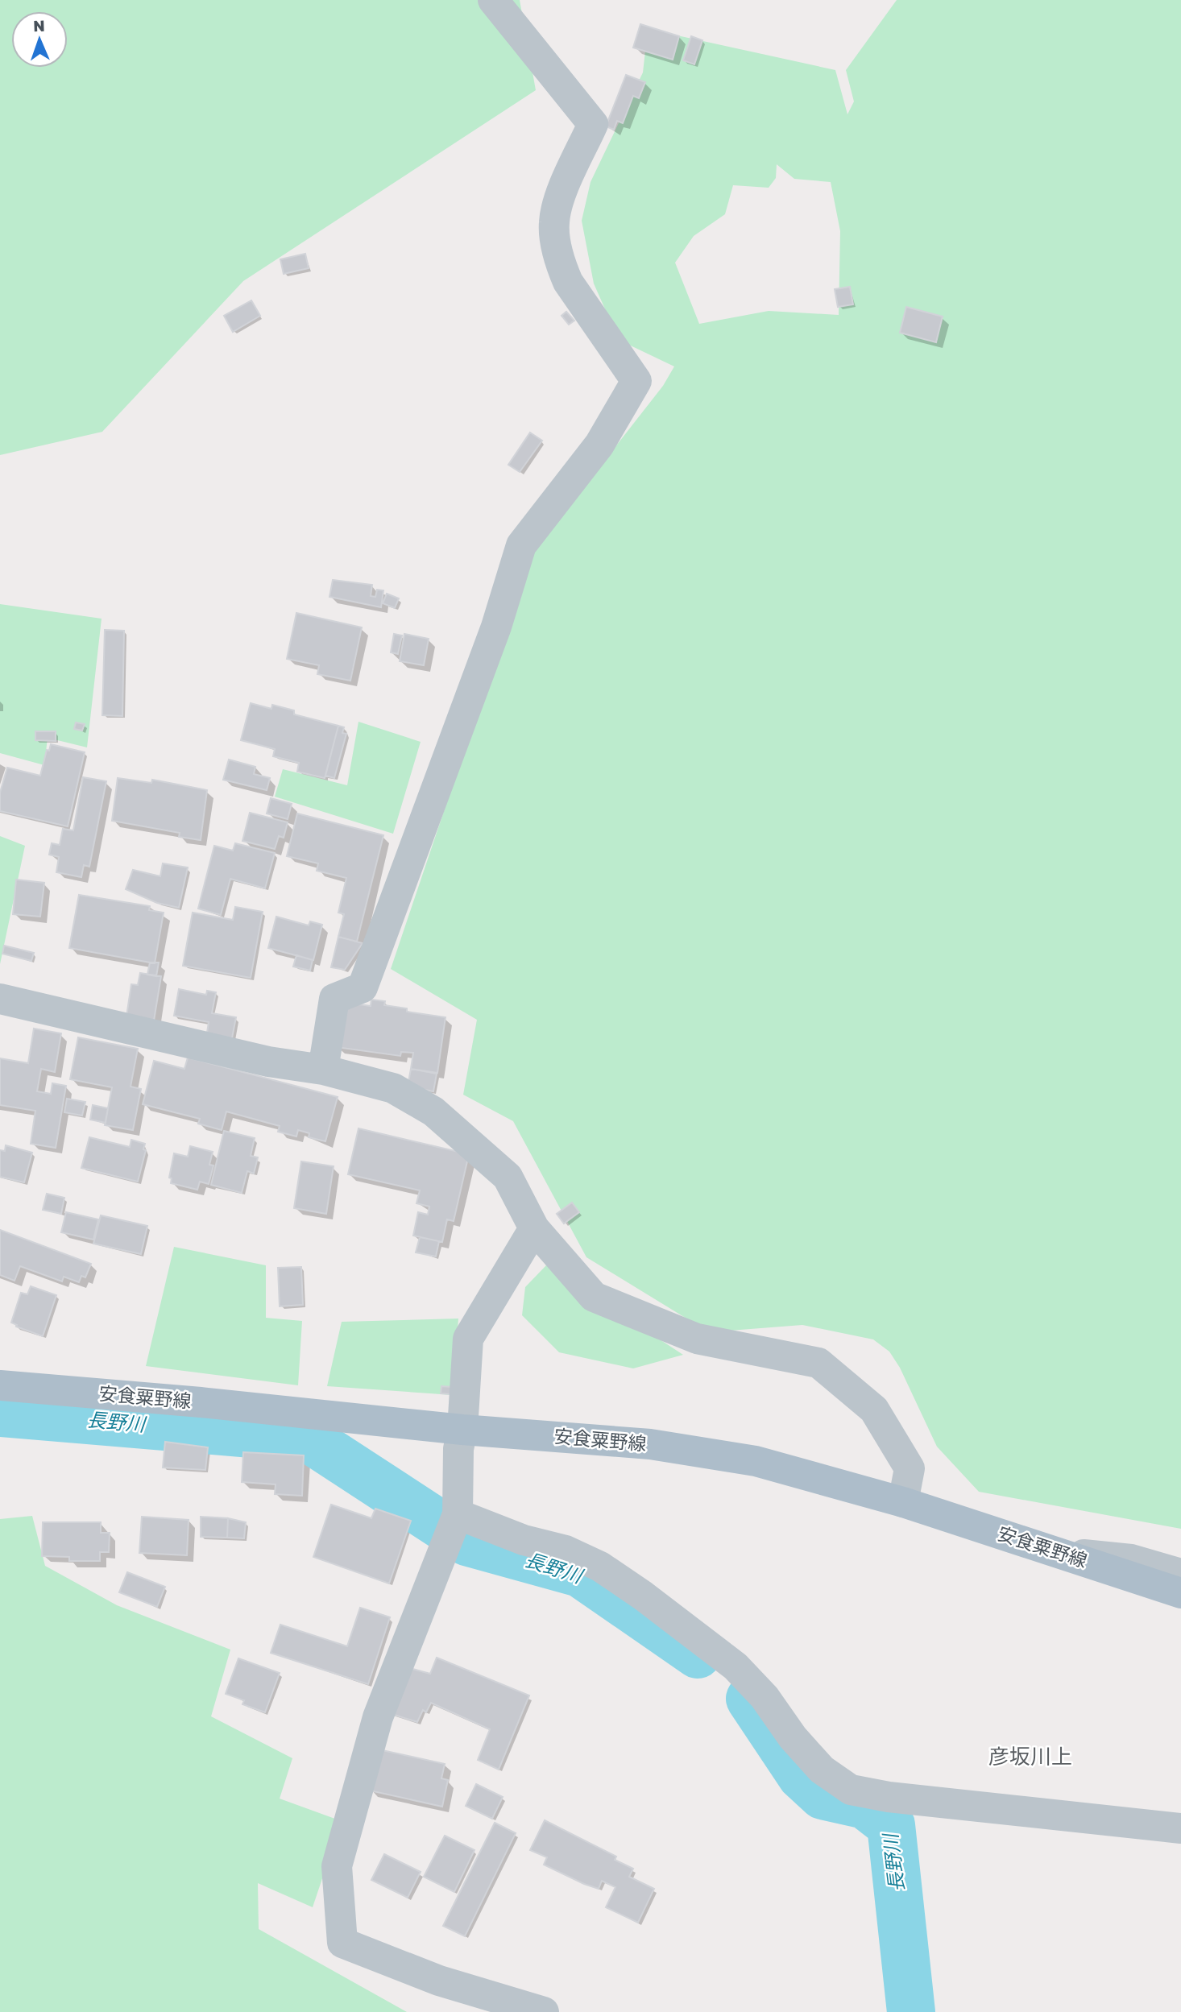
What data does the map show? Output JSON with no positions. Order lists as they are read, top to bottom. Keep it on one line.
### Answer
{"streets":{"main road":["安食粟野線"]},"districts":["彦坂川上"],"water":["長野川"],"north":"top"}
